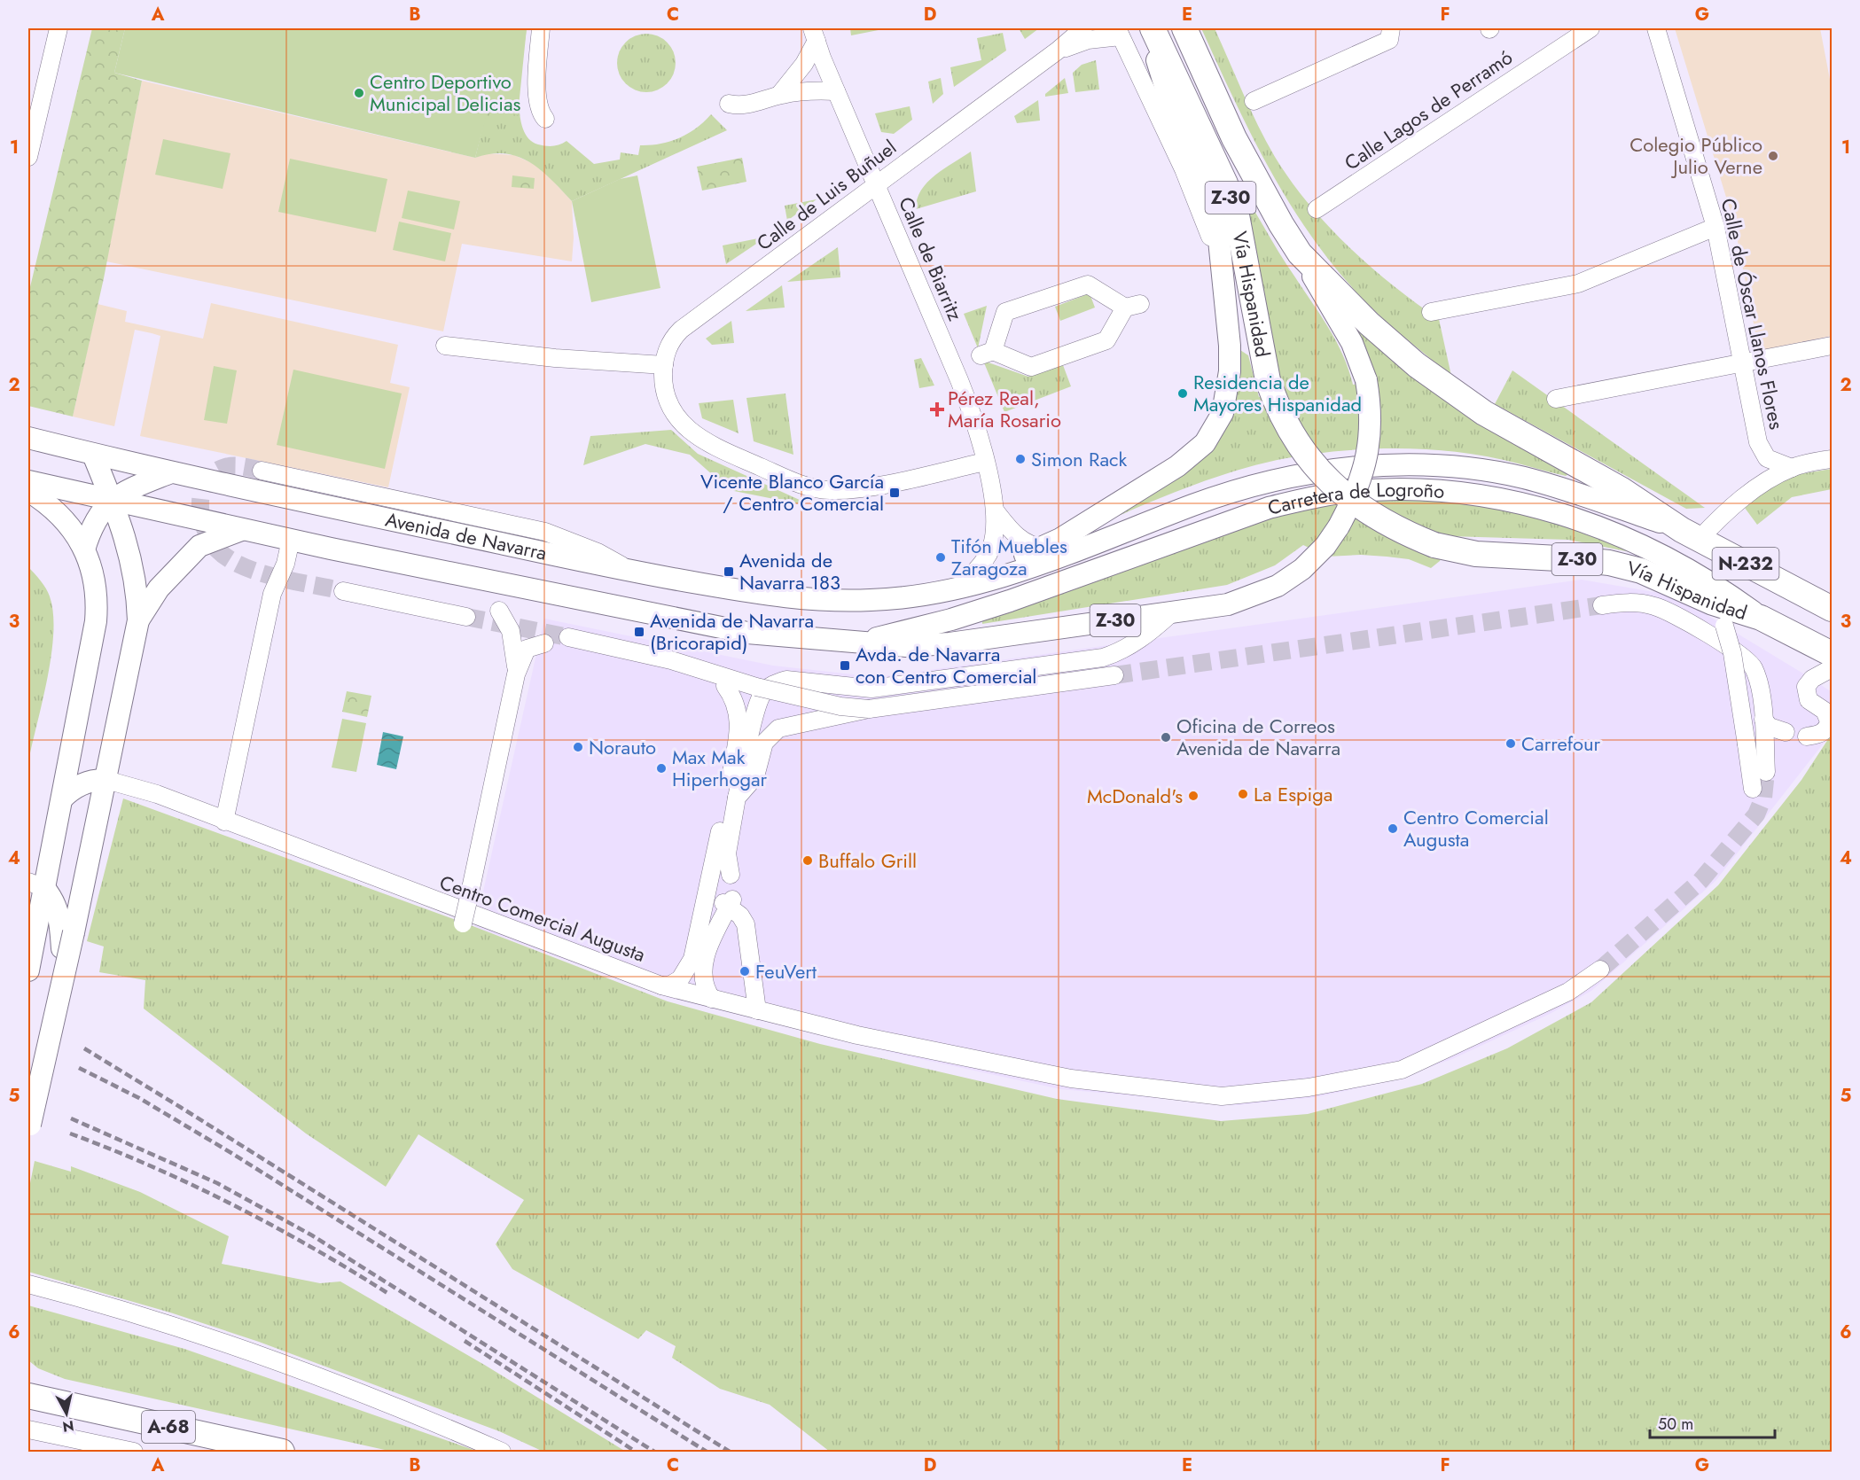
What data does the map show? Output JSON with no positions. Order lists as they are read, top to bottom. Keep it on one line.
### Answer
{"streets":{"highway":["Z-30","Vía Hispanidad","Carretera de Logroño","N-232","A-68"],"main road":["Avenida de Navarra"],"street":["Calle Lagos de Perramó","Calle de Luis Buñuel","Calle de Biarritz","Calle de Óscar Llanos Flores","Centro Comercial Augusta"]},"crossings":[["Calle de Luis Buñuel","Calle de Biarritz"],["Calle de Luis Buñuel","Vía Hispanidad"],["Z-30","Vía Hispanidad"],["Z-30","Carretera de Logroño"],["Z-30","Avenida de Navarra"],["Vía Hispanidad","Carretera de Logroño"],["Carretera de Logroño","Avenida de Navarra"]],"places":{"other":["Centro Deportivo Municipal Delicias","Colegio Público Julio Verne","Residencia de Mayores Hispanidad","Simon Rack","Tifón Muebles Zaragoza","Oficina de Correos Avenida de Navarra","Carrefour","Norauto","Max Mak Hiperhogar","La Espiga","McDonald's","Centro Comercial Augusta","Buffalo Grill","FeuVert"],"health":["Pérez Real, María Rosario"],"transit":["Vicente Blanco García / Centro Comercial","Avenida de Navarra 183","Avenida de Navarra (Bricorapid)","Avda. de Navarra con Centro Comercial"]},"scale_bar":"50 m","north":"bottom","grid":{"columns":["A","B","C","D","E","F","G"],"rows":["1","2","3","4","5","6"]}}
